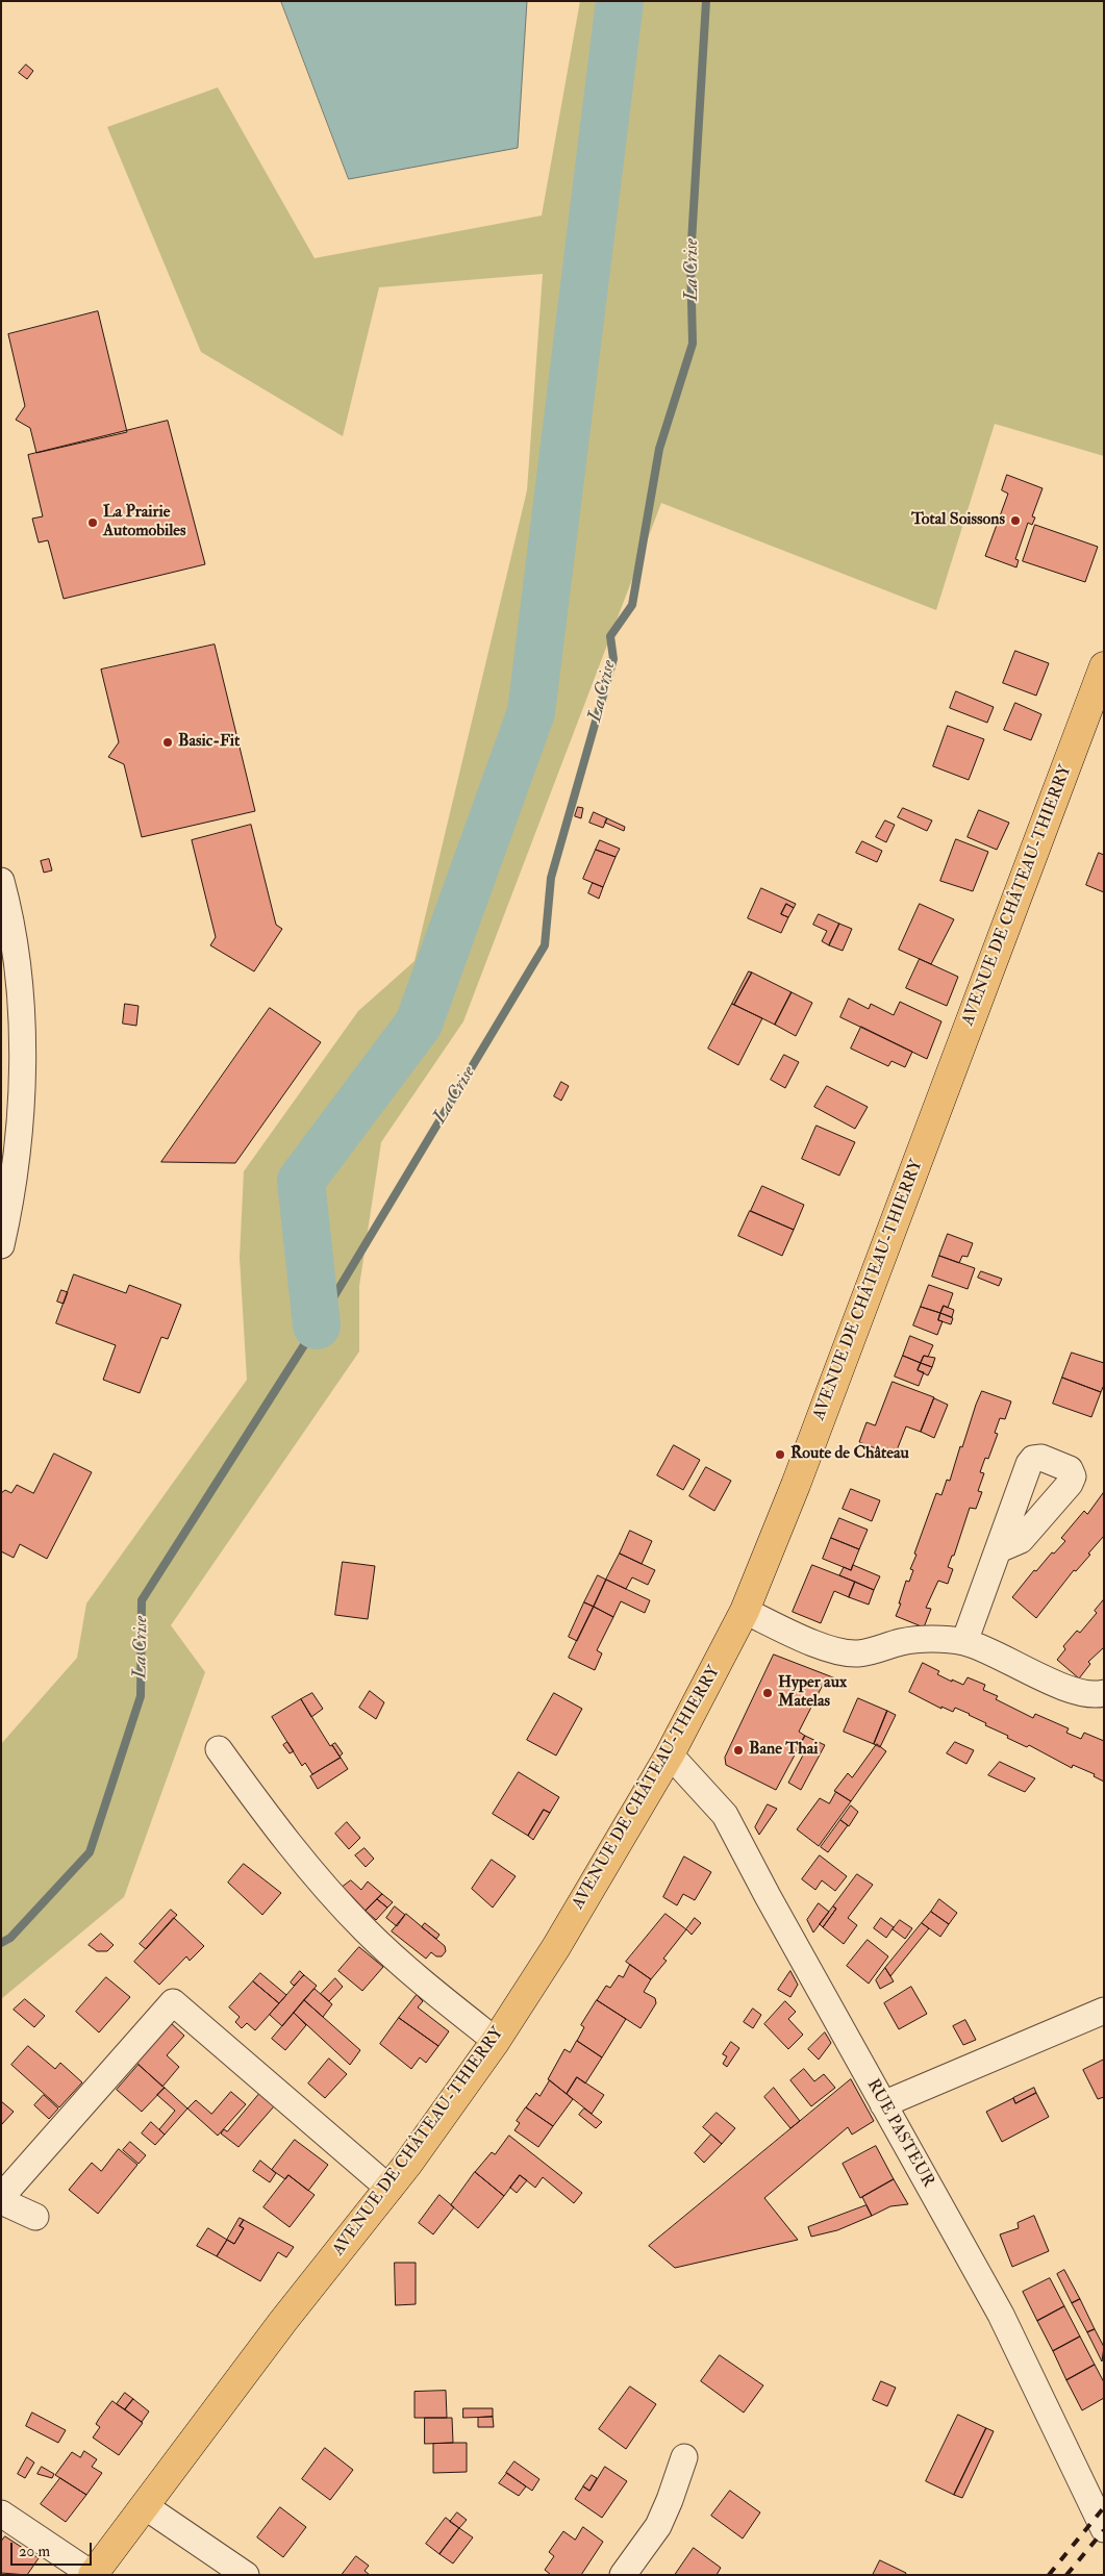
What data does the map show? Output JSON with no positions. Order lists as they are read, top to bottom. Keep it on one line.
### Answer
{"streets":{"main road":["AVENUE DE CHÂTEAU-THIERRY"],"street":["RUE PASTEUR"]},"crossings":[["AVENUE DE CHÂTEAU-THIERRY","RUE PASTEUR"]],"water":["La Crise"],"places":["Total Soissons","La Prairie Automobiles","Basic-Fit","Route de Château","Hyper aux Matelas","Bane Thai"],"scale_bar":"20 m"}
